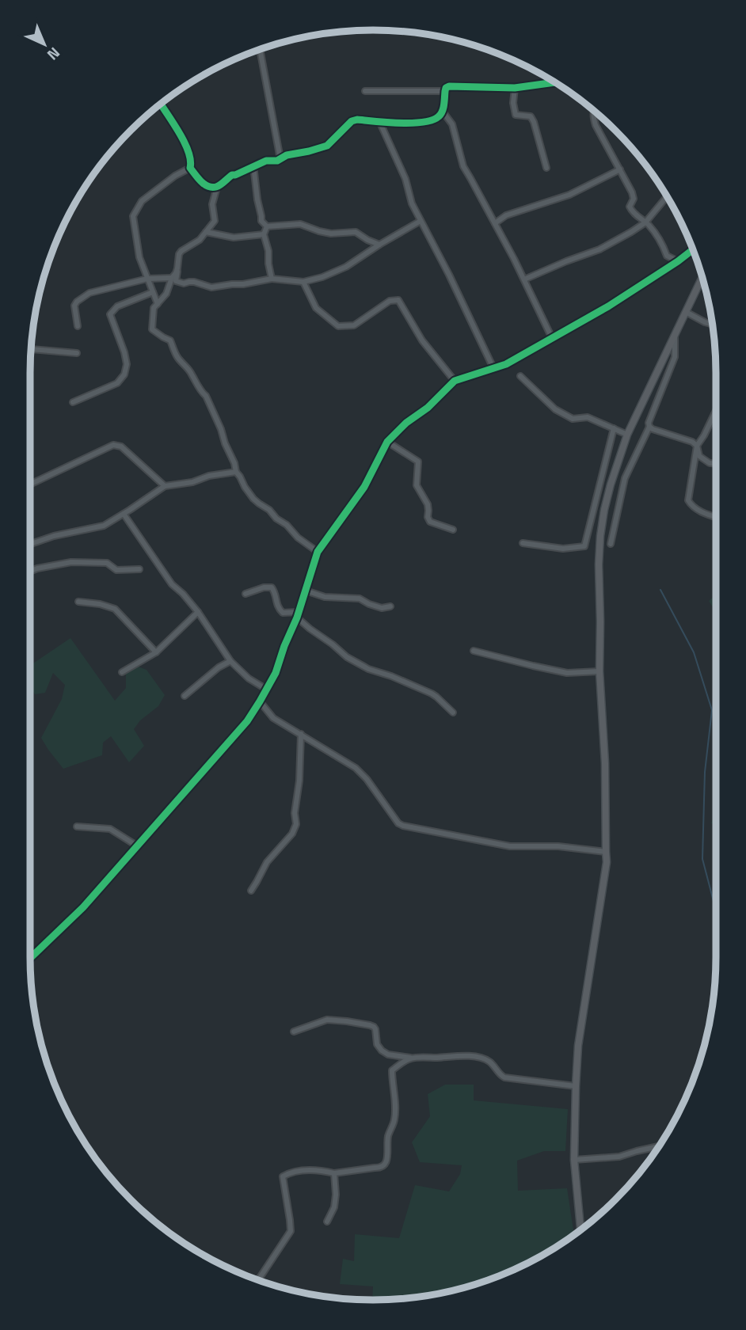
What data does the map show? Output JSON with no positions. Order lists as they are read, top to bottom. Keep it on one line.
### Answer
{"north":"bottom right"}
